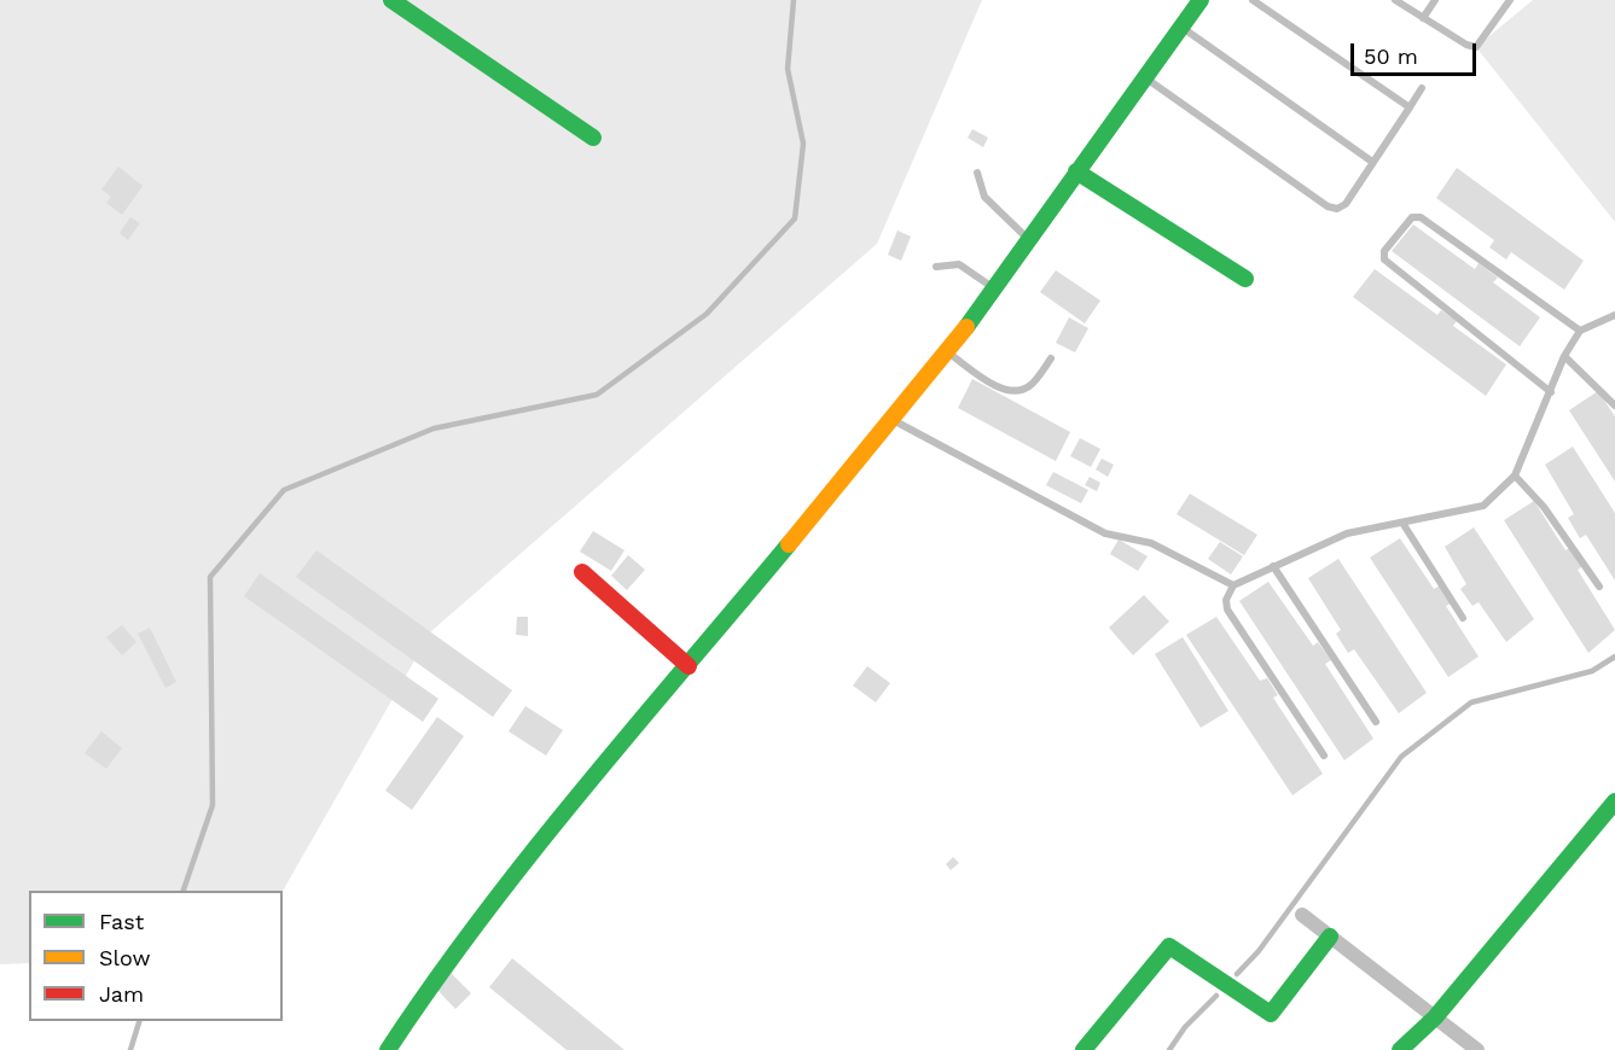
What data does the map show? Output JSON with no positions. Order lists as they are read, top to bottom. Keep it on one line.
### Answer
{"legend":["Fast","Slow","Jam"],"scale_bar":"50 m"}
